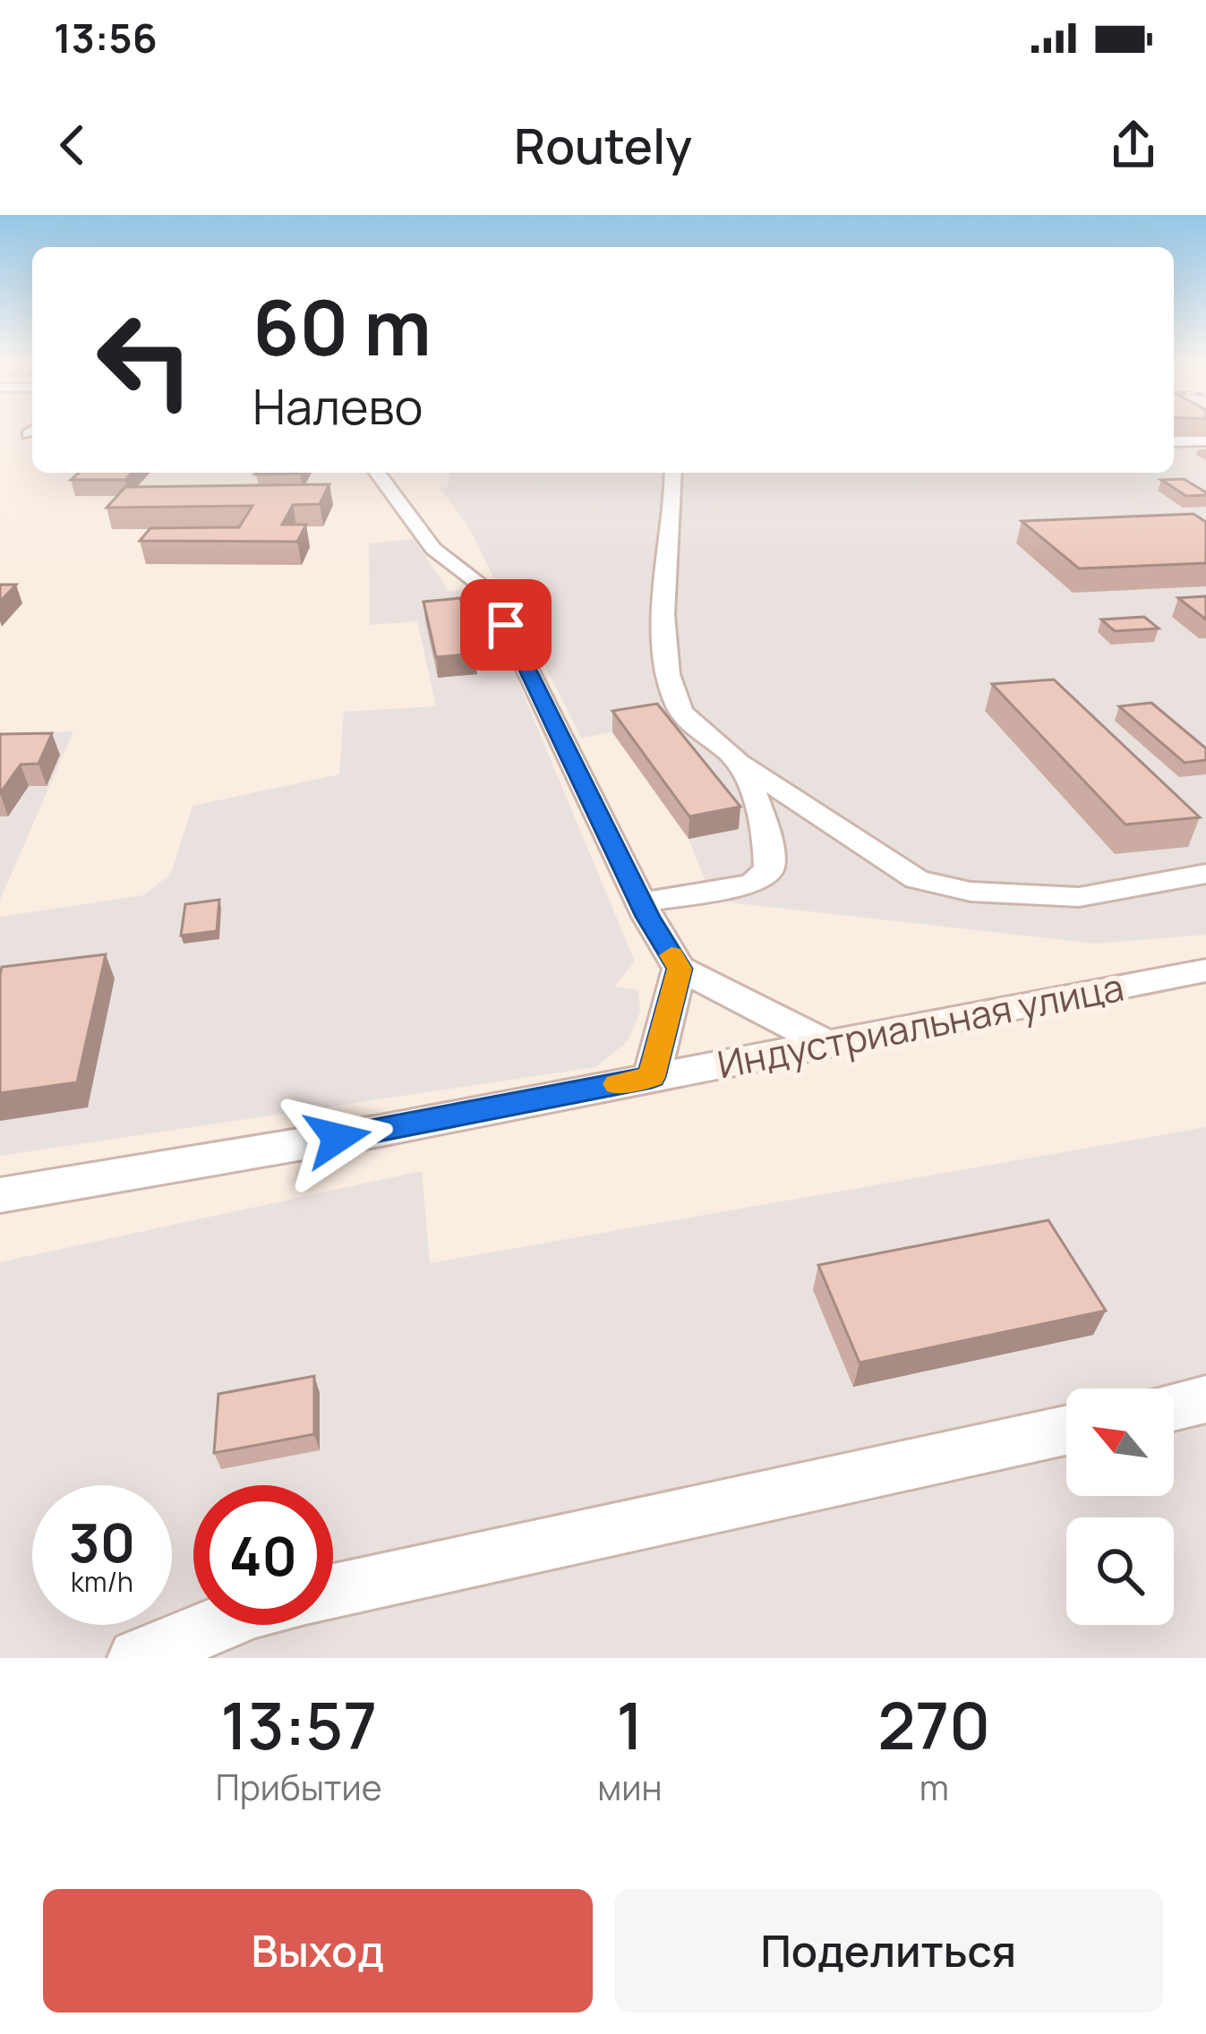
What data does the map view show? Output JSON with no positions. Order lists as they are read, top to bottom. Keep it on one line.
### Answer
{"streets":{"street":["Индустриальная улица"]},"north":"top left","page":{"status":"13:56","header":"Routely","turn":["60 m","Налево"],"speed":"30 km/h","limit":"40","eta":["13:57","Прибытие","1","мин","270","m"],"buttons":["Выход","Поделиться"]}}
